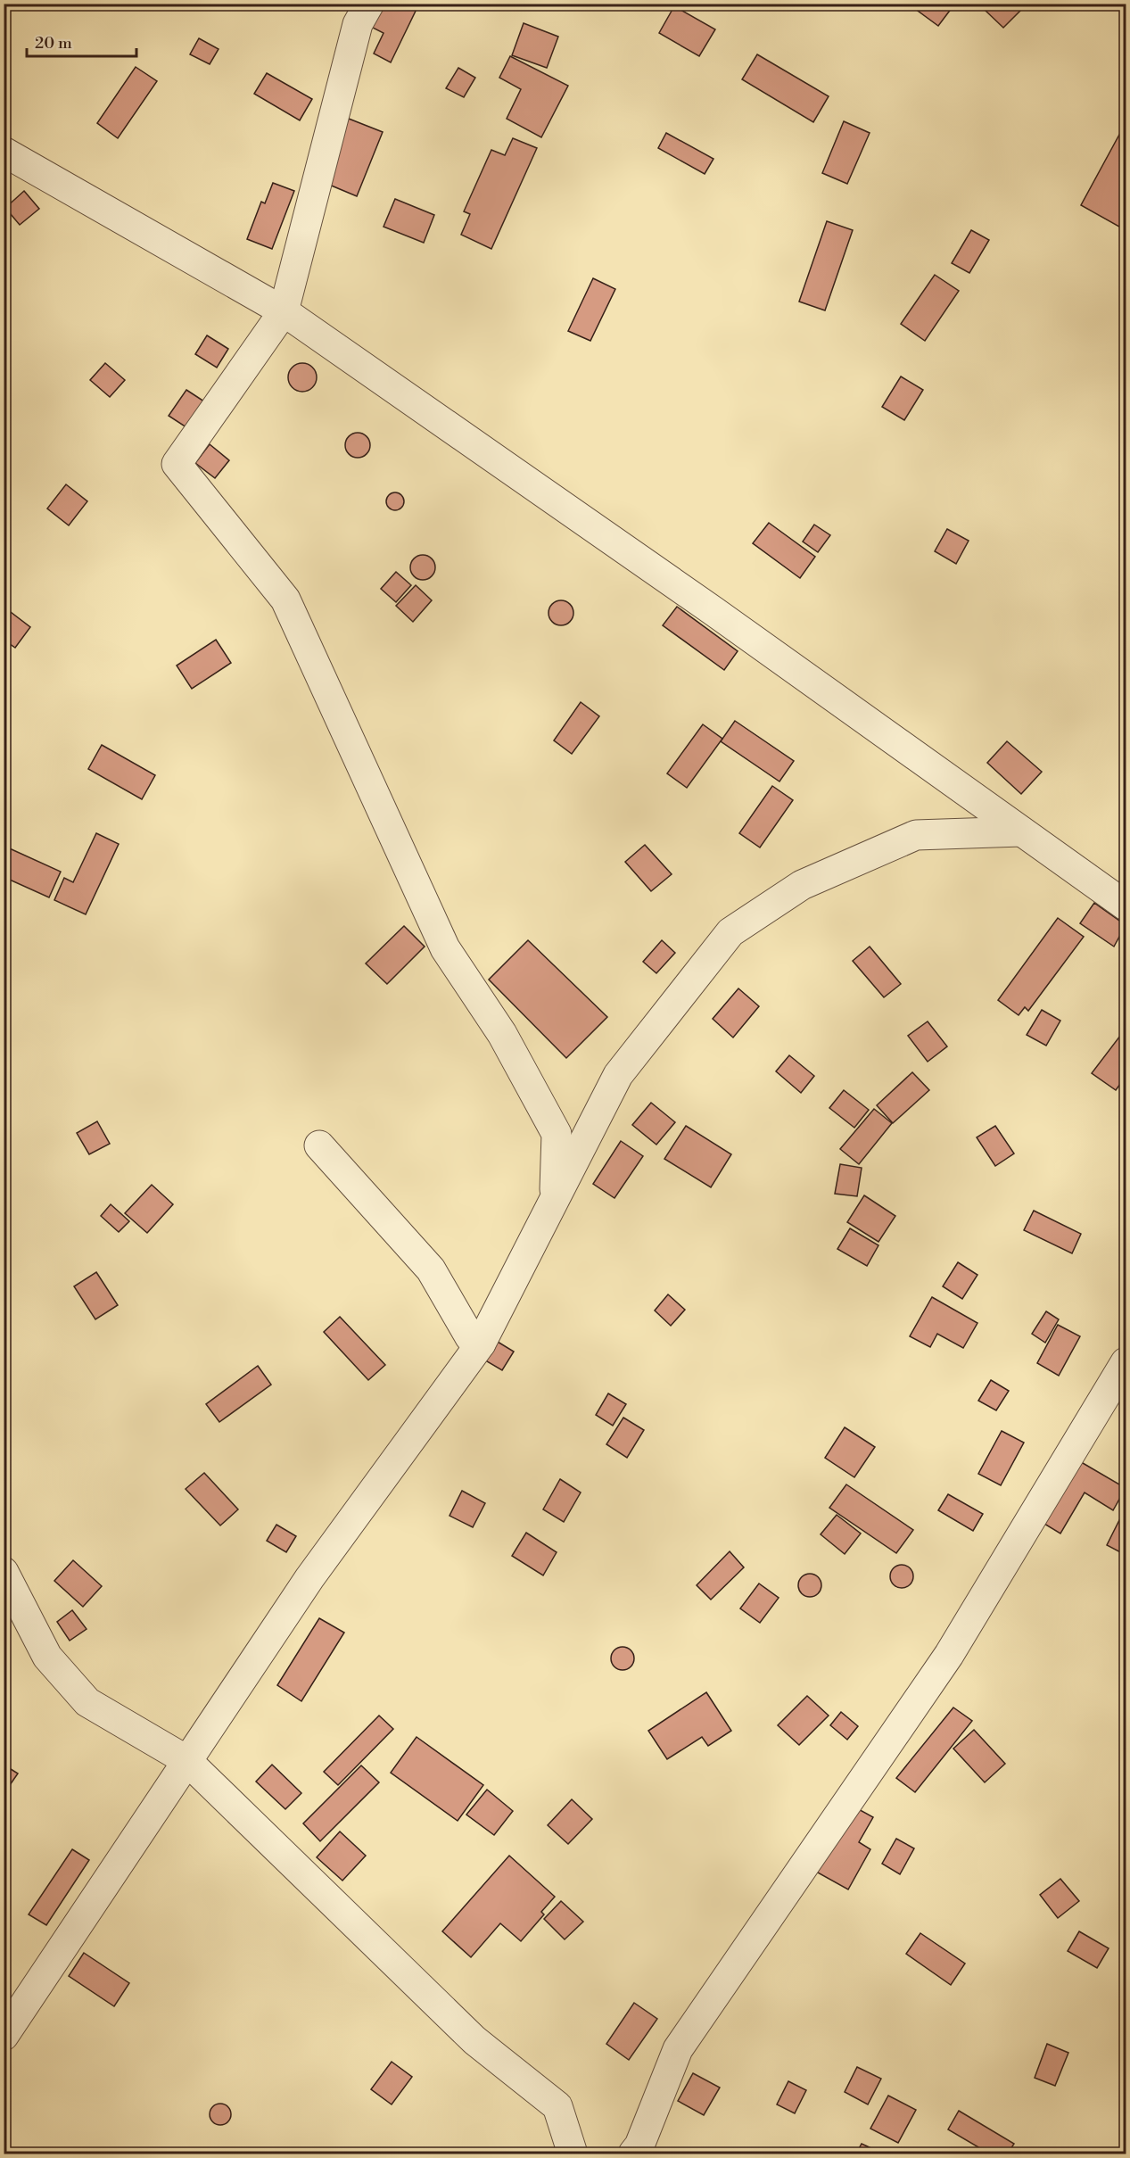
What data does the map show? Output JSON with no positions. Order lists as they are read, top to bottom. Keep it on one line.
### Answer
{"scale_bar":"20 m"}
